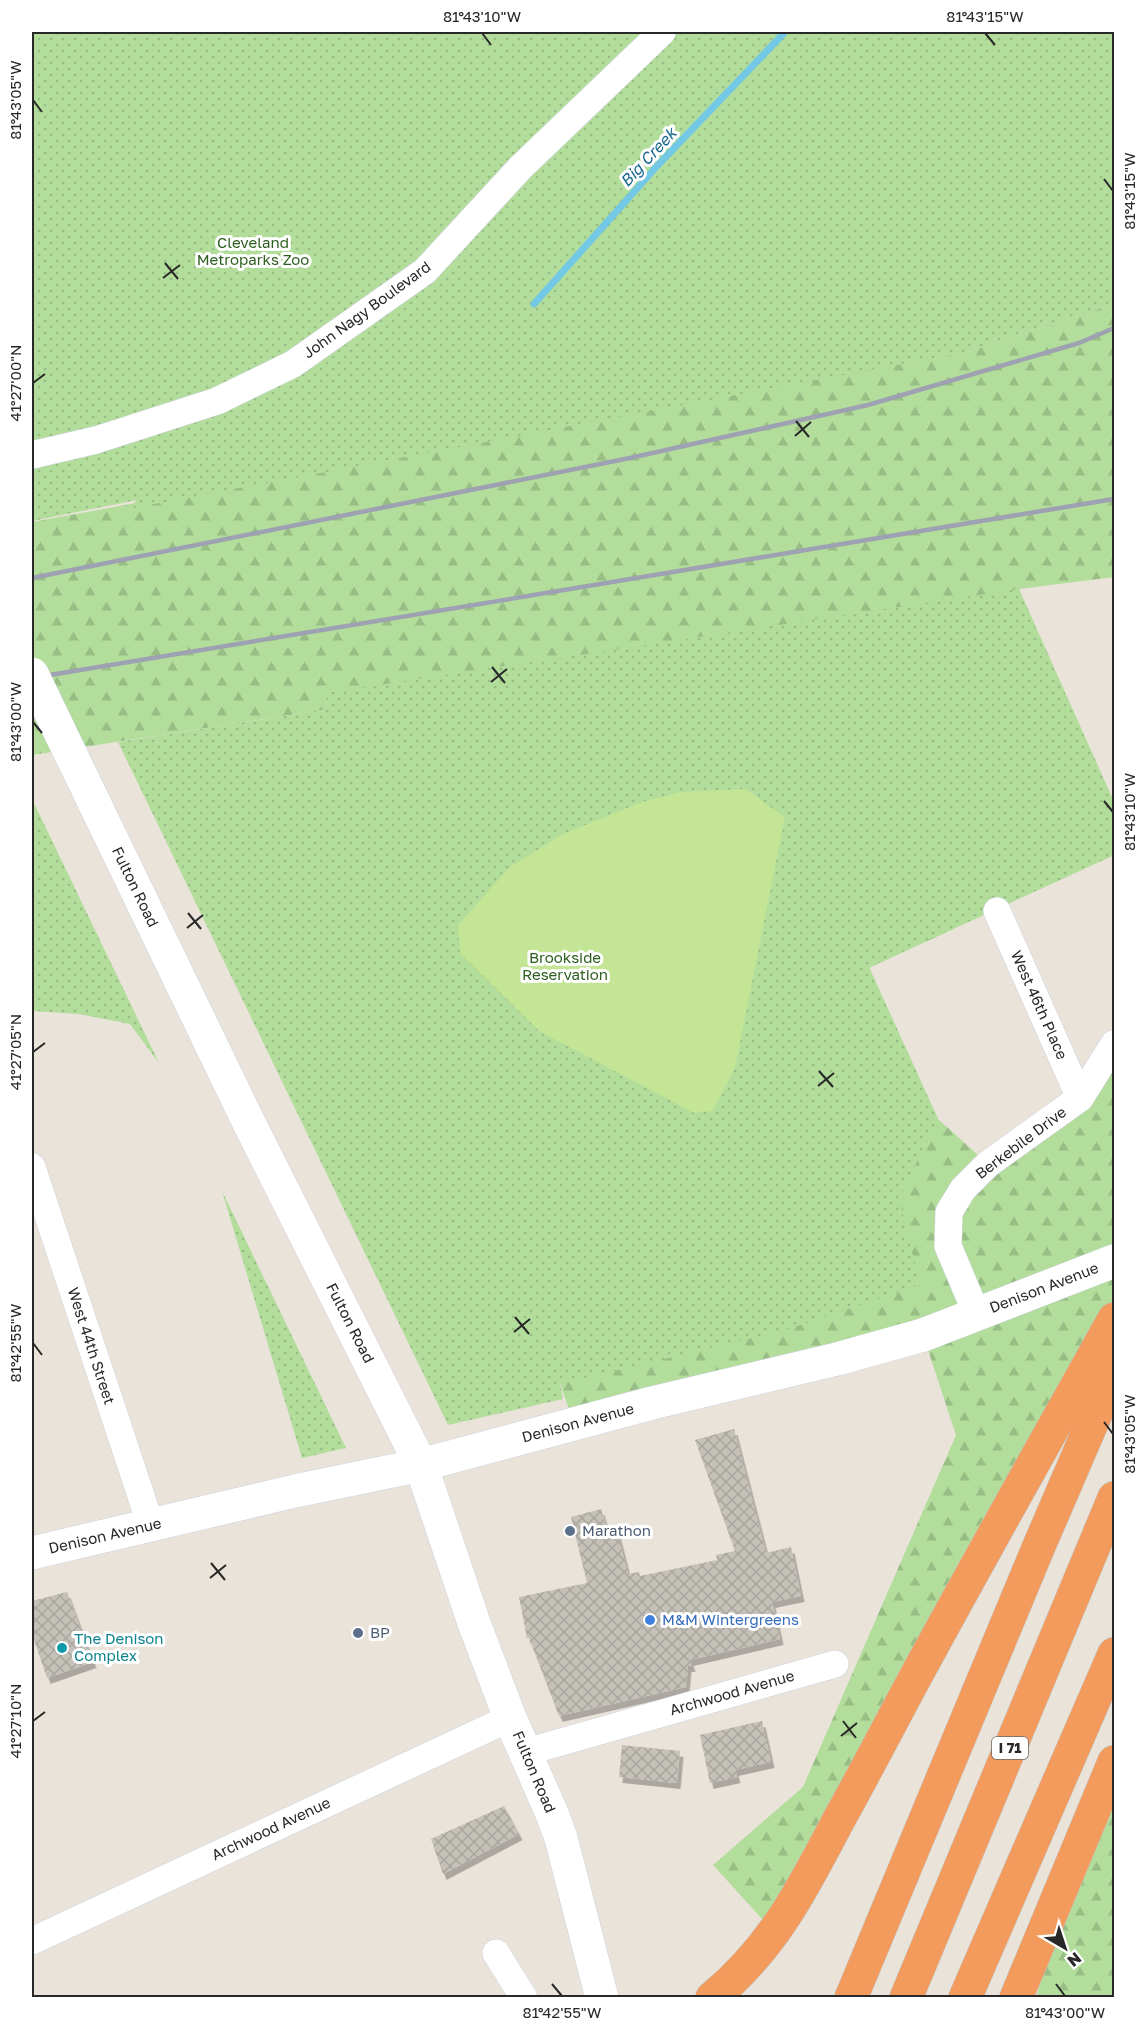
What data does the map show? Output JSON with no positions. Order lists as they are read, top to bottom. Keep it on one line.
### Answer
{"streets":{"highway":["I 71"],"main road":["Fulton Road","Denison Avenue"],"street":["John Nagy Boulevard","West 46th Place","Berkebile Drive","West 44th Street","Archwood Avenue"]},"crossings":[["Fulton Road","Denison Avenue"],["Fulton Road","Archwood Avenue"],["West 46th Place","Berkebile Drive"],["Berkebile Drive","Denison Avenue"],["Denison Avenue","West 44th Street"]],"water":["Big Creek"],"parks":["Cleveland Metroparks Zoo","Brookside Reservation"],"places":["Marathon","M&M Wintergreens","BP","The Denison Complex"],"north":"bottom right","coordinates":["81°43'10\"W","81°43'15\"W","81°43'05\"W","41°27'00\"N","81°43'00\"W","41°27'05\"N","81°42'55\"W","41°27'10\"N"]}
